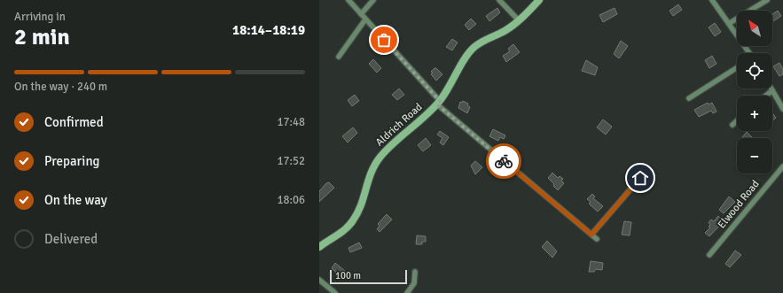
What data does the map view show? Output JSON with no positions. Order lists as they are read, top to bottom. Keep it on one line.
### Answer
{"streets":{"street":["Aldrich Road","Elwood Road"]},"scale_bar":"100 m","north":"top left","page":{"heading":["2 min","Arriving in","18:14–18:19"],"map_buttons":["+","−"],"bar":"On the way · 240 m","list":[["Confirmed","17:48"],["Preparing","17:52"],["On the way","18:06"],"Delivered"],"scale":"100 m"}}
